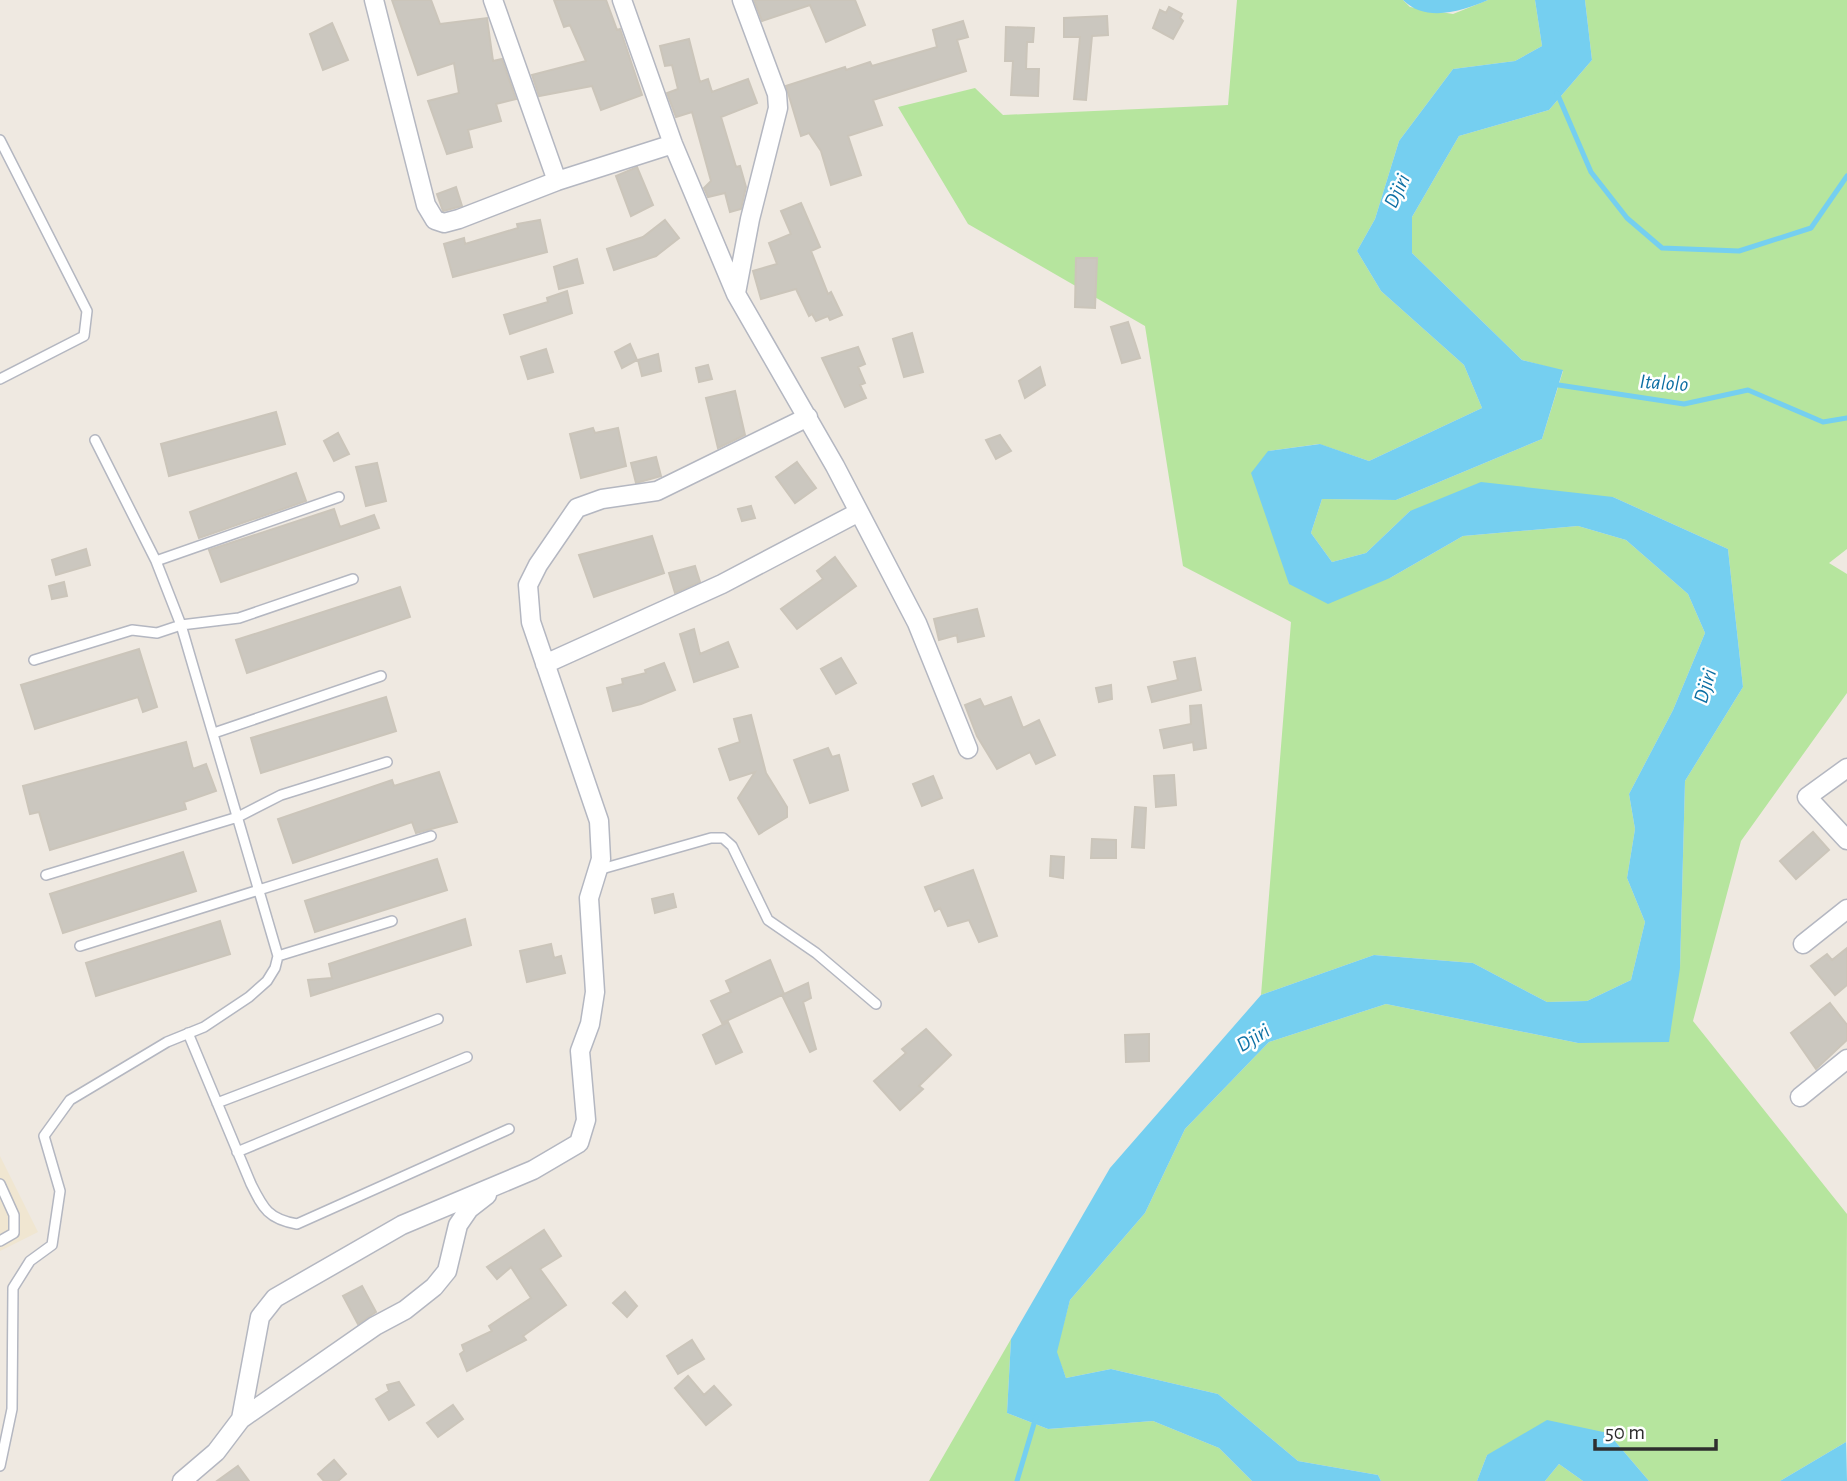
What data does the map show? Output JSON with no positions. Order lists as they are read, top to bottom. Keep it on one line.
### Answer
{"water":["Djiri","Italolo"],"scale_bar":"50 m"}
